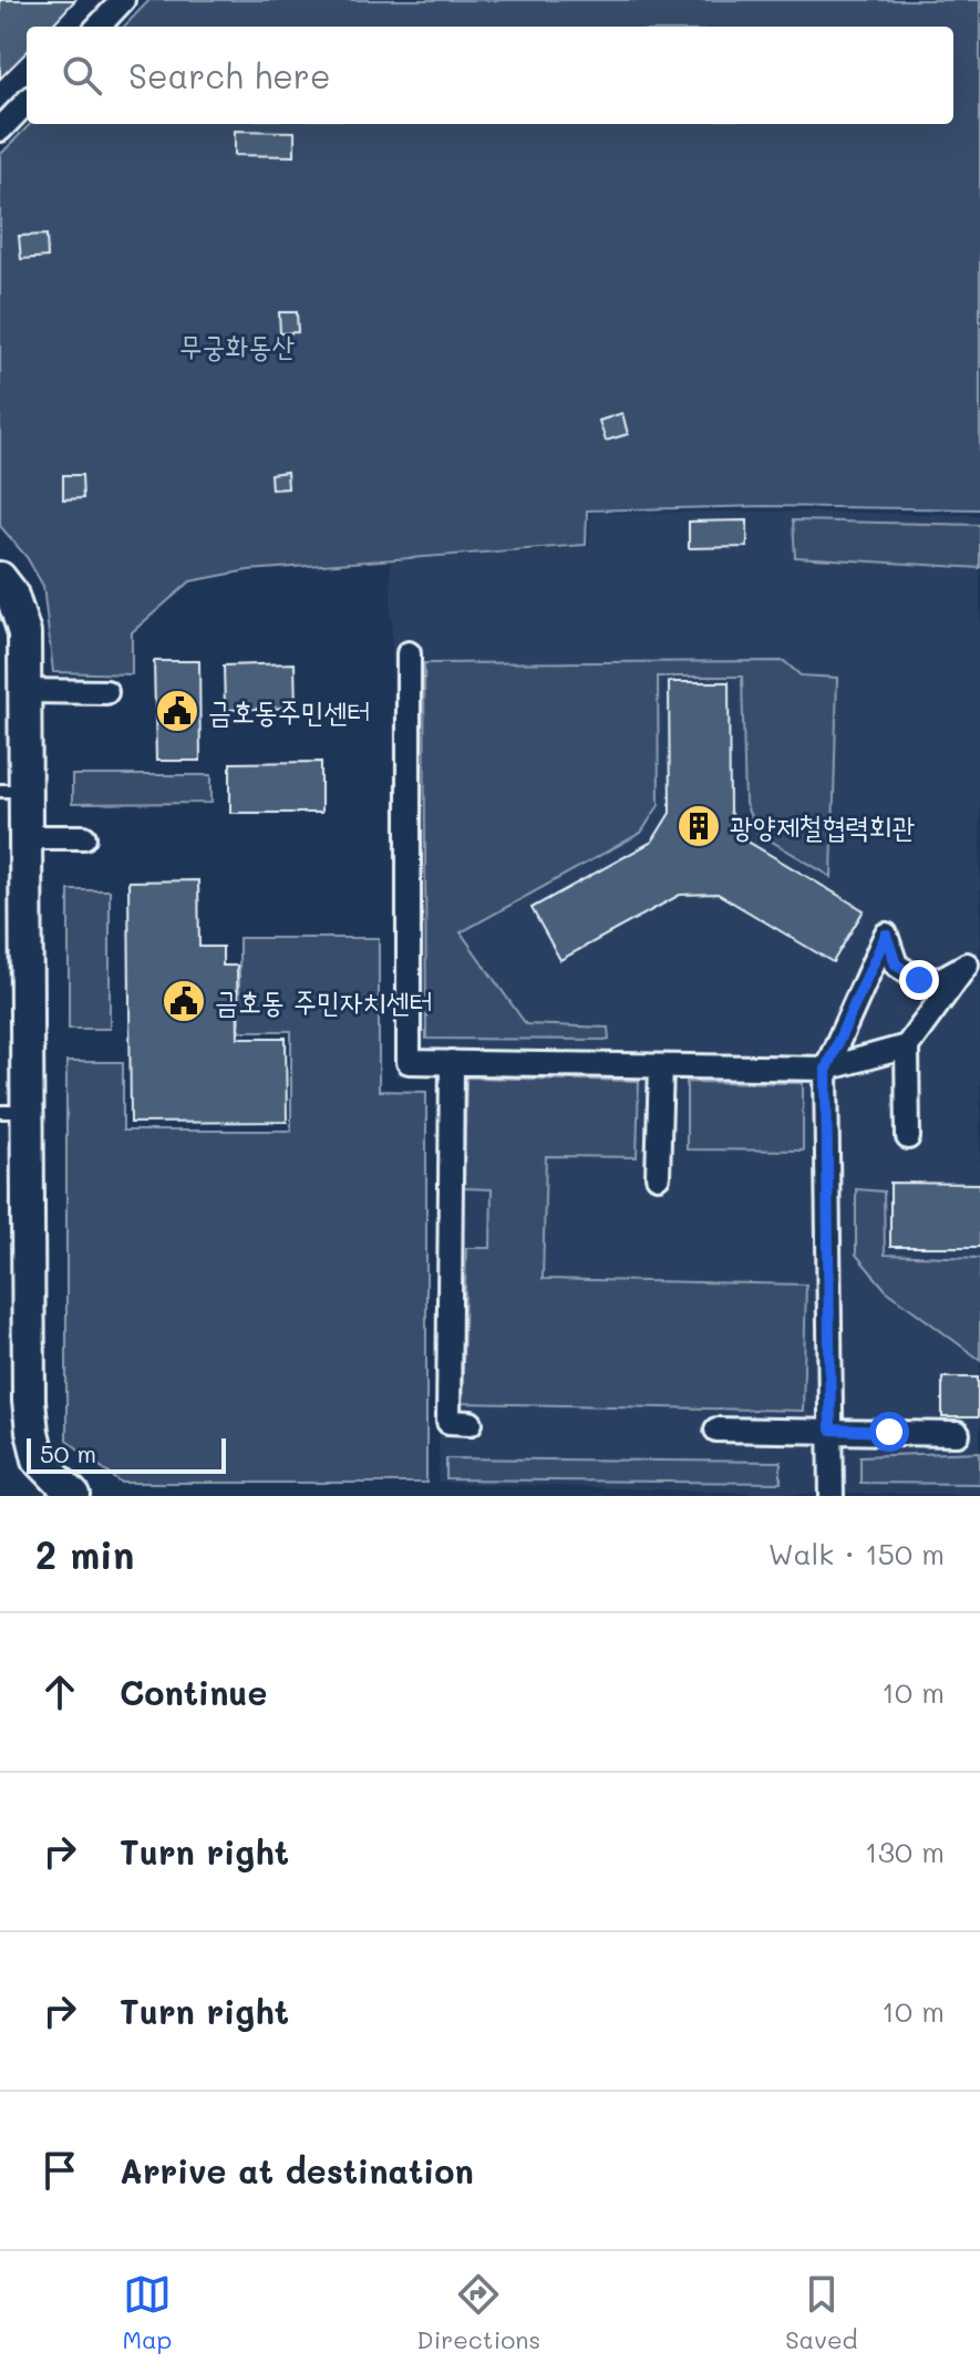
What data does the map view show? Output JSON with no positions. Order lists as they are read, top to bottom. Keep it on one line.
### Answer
{"parks":["무궁화동산"],"places":{"public building":["금호동주민센터","금호동 주민자치센터"],"building":["광양제철협력회관"]},"scale_bar":"50 m","page":{"search":"Search here","scale":"50 m","heading":["2 min","Walk · 150 m"],"list":[["Continue","10 m"],["Turn right","130 m"],["Turn right","10 m"],"Arrive at destination"],"nav":["Map","Directions","Saved"]}}
